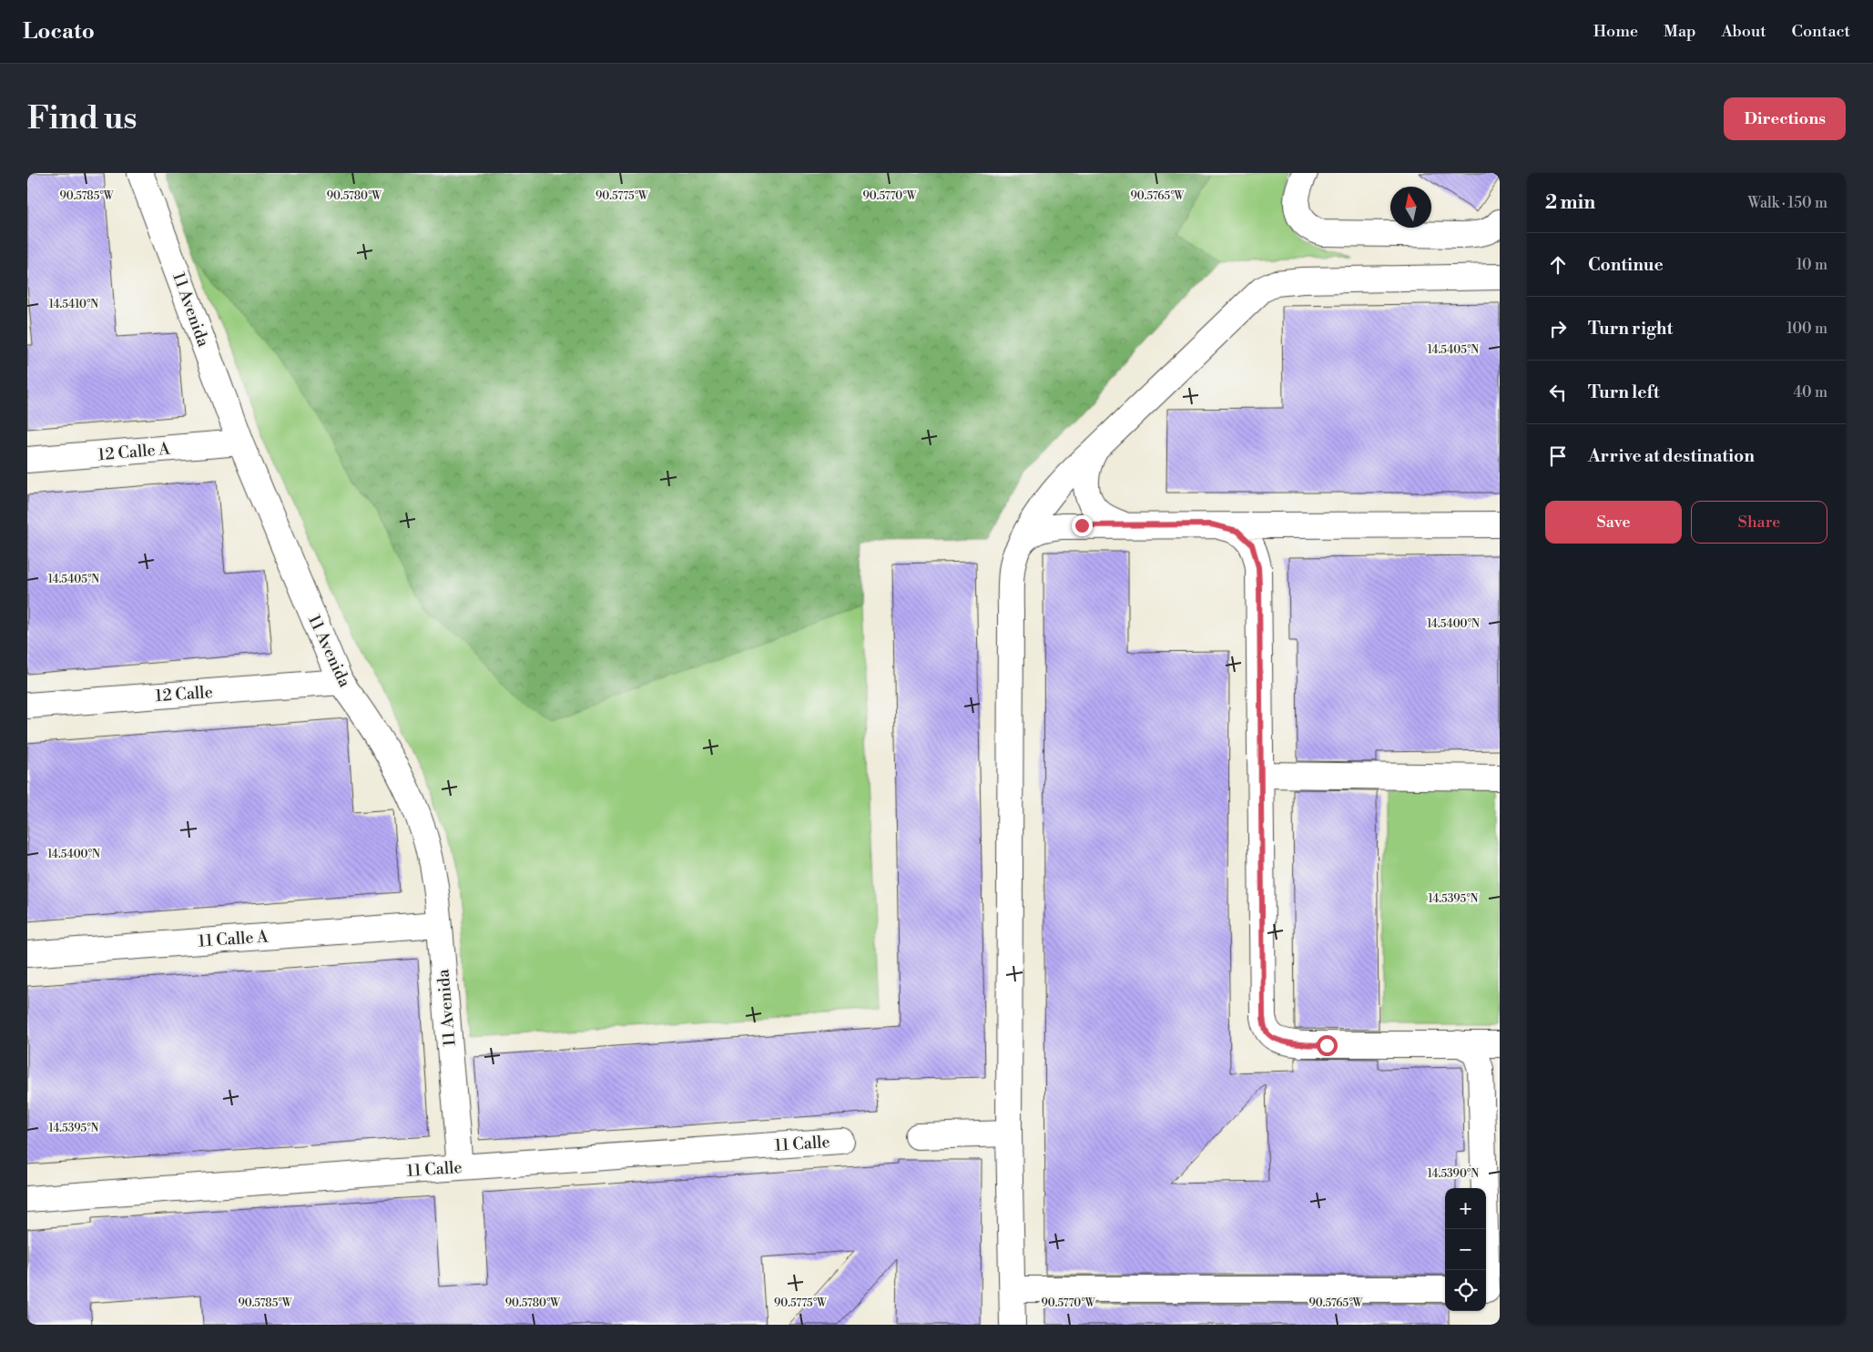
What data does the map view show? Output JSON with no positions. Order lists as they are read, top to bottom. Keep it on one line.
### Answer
{"streets":{"street":["11 Avenida","12 Calle A","12 Calle","11 Calle A","11 Calle"]},"crossings":[["11 Avenida","12 Calle A"],["11 Avenida","12 Calle"],["11 Avenida","11 Calle A"],["11 Avenida","11 Calle"]],"north":"top","page":{"header":"Locato","nav":["Home","Map","About","Contact"],"buttons":["Directions",["Save","Share"]],"title":"Find us","heading":["2 min","Walk · 150 m"],"list":[["Continue","10 m"],["Turn right","100 m"],["Turn left","40 m"],"Arrive at destination"],"map_buttons":["+","−"]},"coordinates":["90.5785°W","90.5780°W","90.5775°W","90.5770°W","90.5765°W","14.5410°N","14.5405°N","14.5400°N","14.5395°N","14.5390°N"]}
